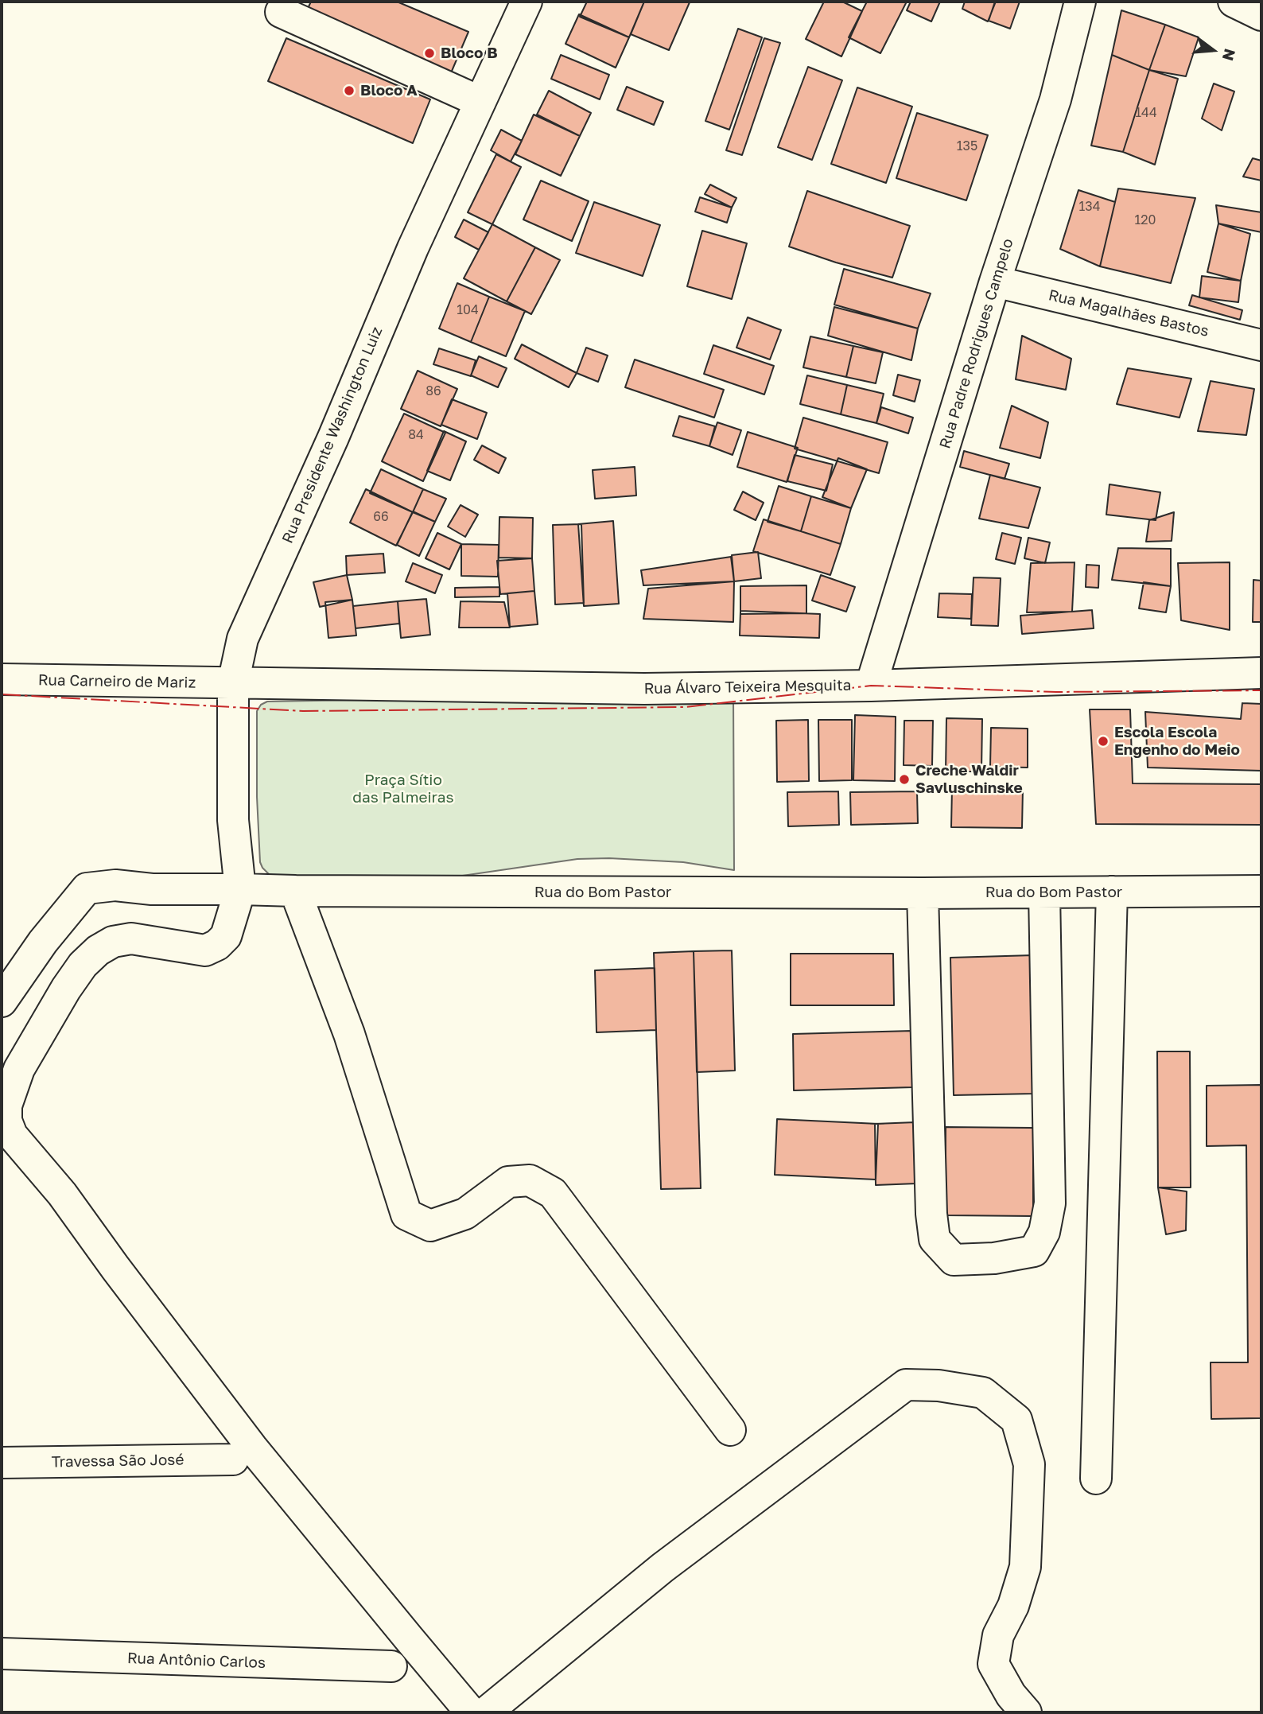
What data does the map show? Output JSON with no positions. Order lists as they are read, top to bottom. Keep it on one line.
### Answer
{"streets":{"street":["Rua Magalhães Bastos","Rua Padre Rodrigues Campelo","Rua Presidente Washington Luiz","Rua Carneiro de Mariz","Rua Álvaro Teixeira Mesquita","Rua do Bom Pastor","Travessa São José","Rua Antônio Carlos"]},"crossings":[["Rua Magalhães Bastos","Rua Padre Rodrigues Campelo"],["Rua Padre Rodrigues Campelo","Rua Álvaro Teixeira Mesquita"],["Rua Presidente Washington Luiz","Rua Carneiro de Mariz"],["Rua Presidente Washington Luiz","Rua Álvaro Teixeira Mesquita"],["Rua Presidente Washington Luiz","Rua do Bom Pastor"],["Rua Carneiro de Mariz","Rua Álvaro Teixeira Mesquita"]],"parks":["Praça Sítio das Palmeiras"],"places":["Bloco B","Bloco A","Escola Escola Engenho do Meio","Creche Waldir Savluschinske"],"house_numbers":["144","135","134","120","104","86","84","66"],"north":"right"}
